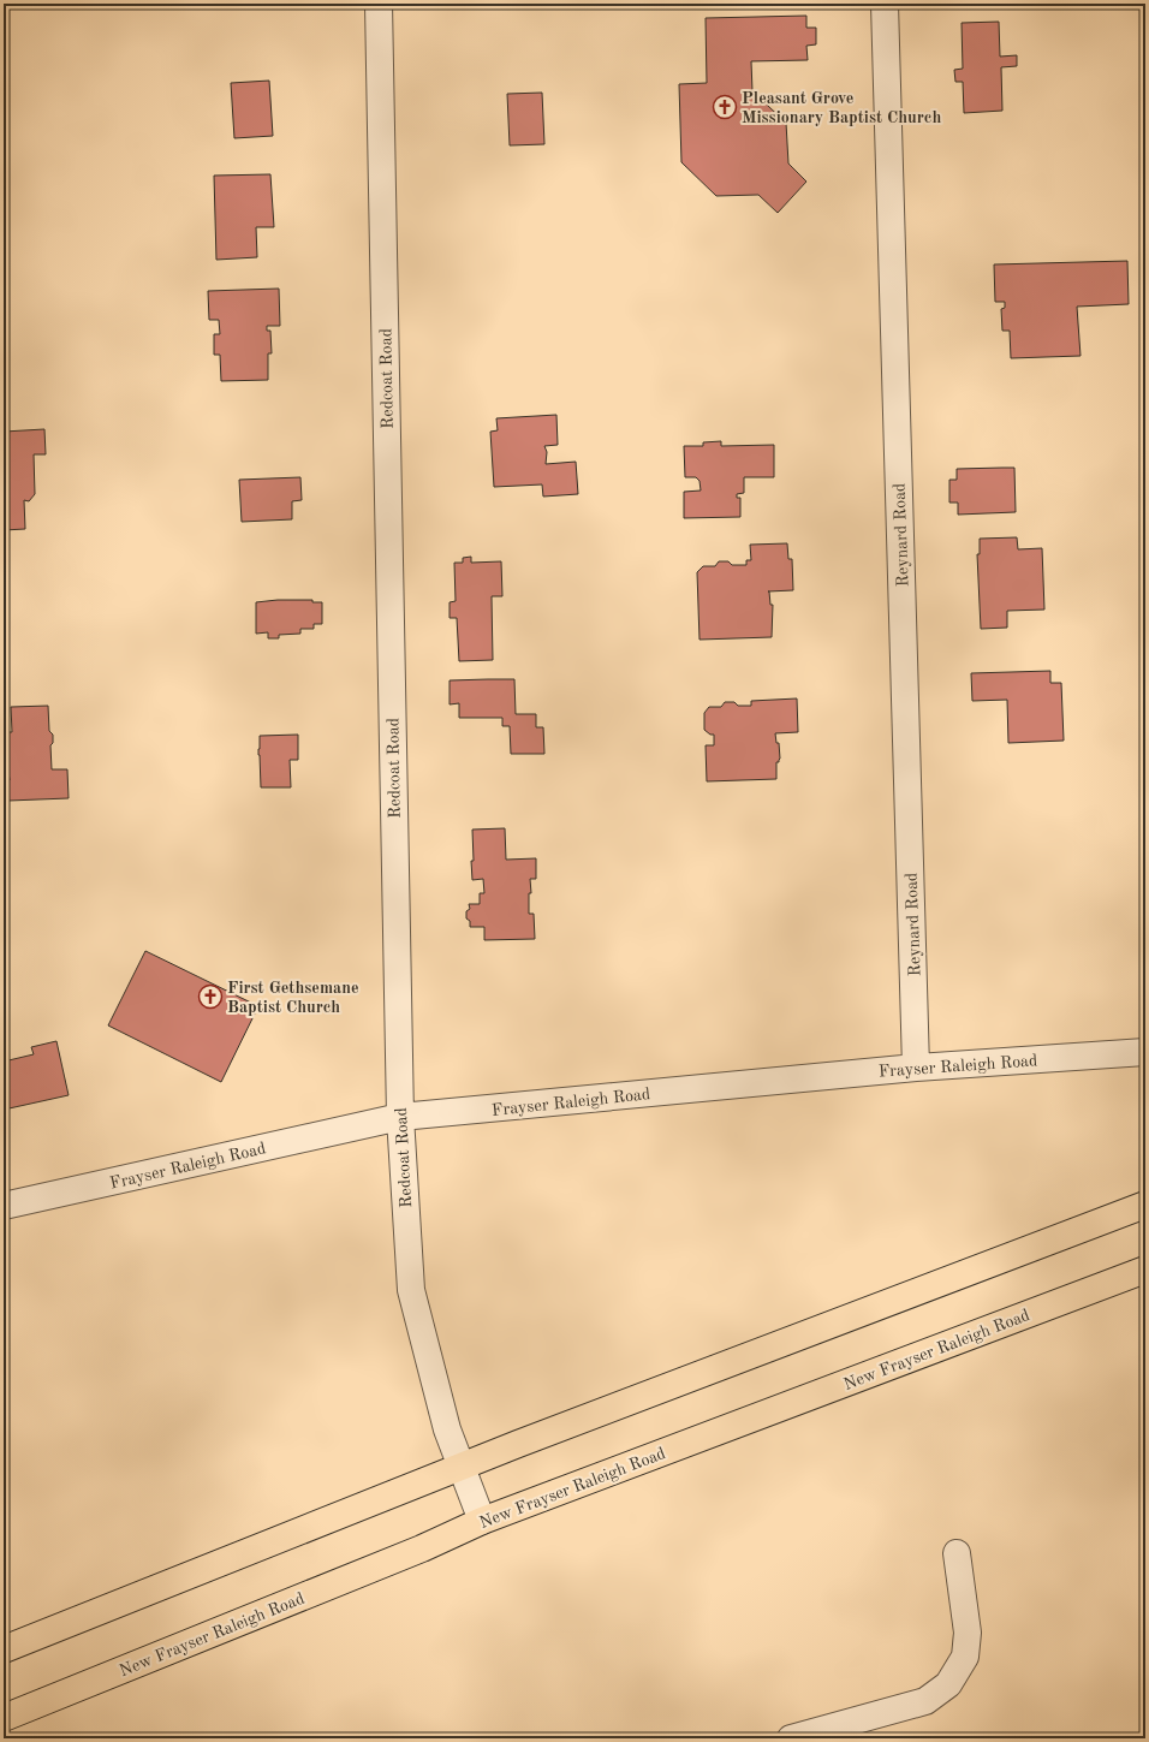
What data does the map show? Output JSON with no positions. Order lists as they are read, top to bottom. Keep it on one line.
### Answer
{"streets":{"main road":["New Frayser Raleigh Road"],"street":["Redcoat Road","Reynard Road","Frayser Raleigh Road"]},"crossings":[["Redcoat Road","Frayser Raleigh Road"],["Redcoat Road","New Frayser Raleigh Road"],["Reynard Road","Frayser Raleigh Road"]],"places":{"church":["Pleasant Grove Missionary Baptist Church","First Gethsemane Baptist Church"]}}
